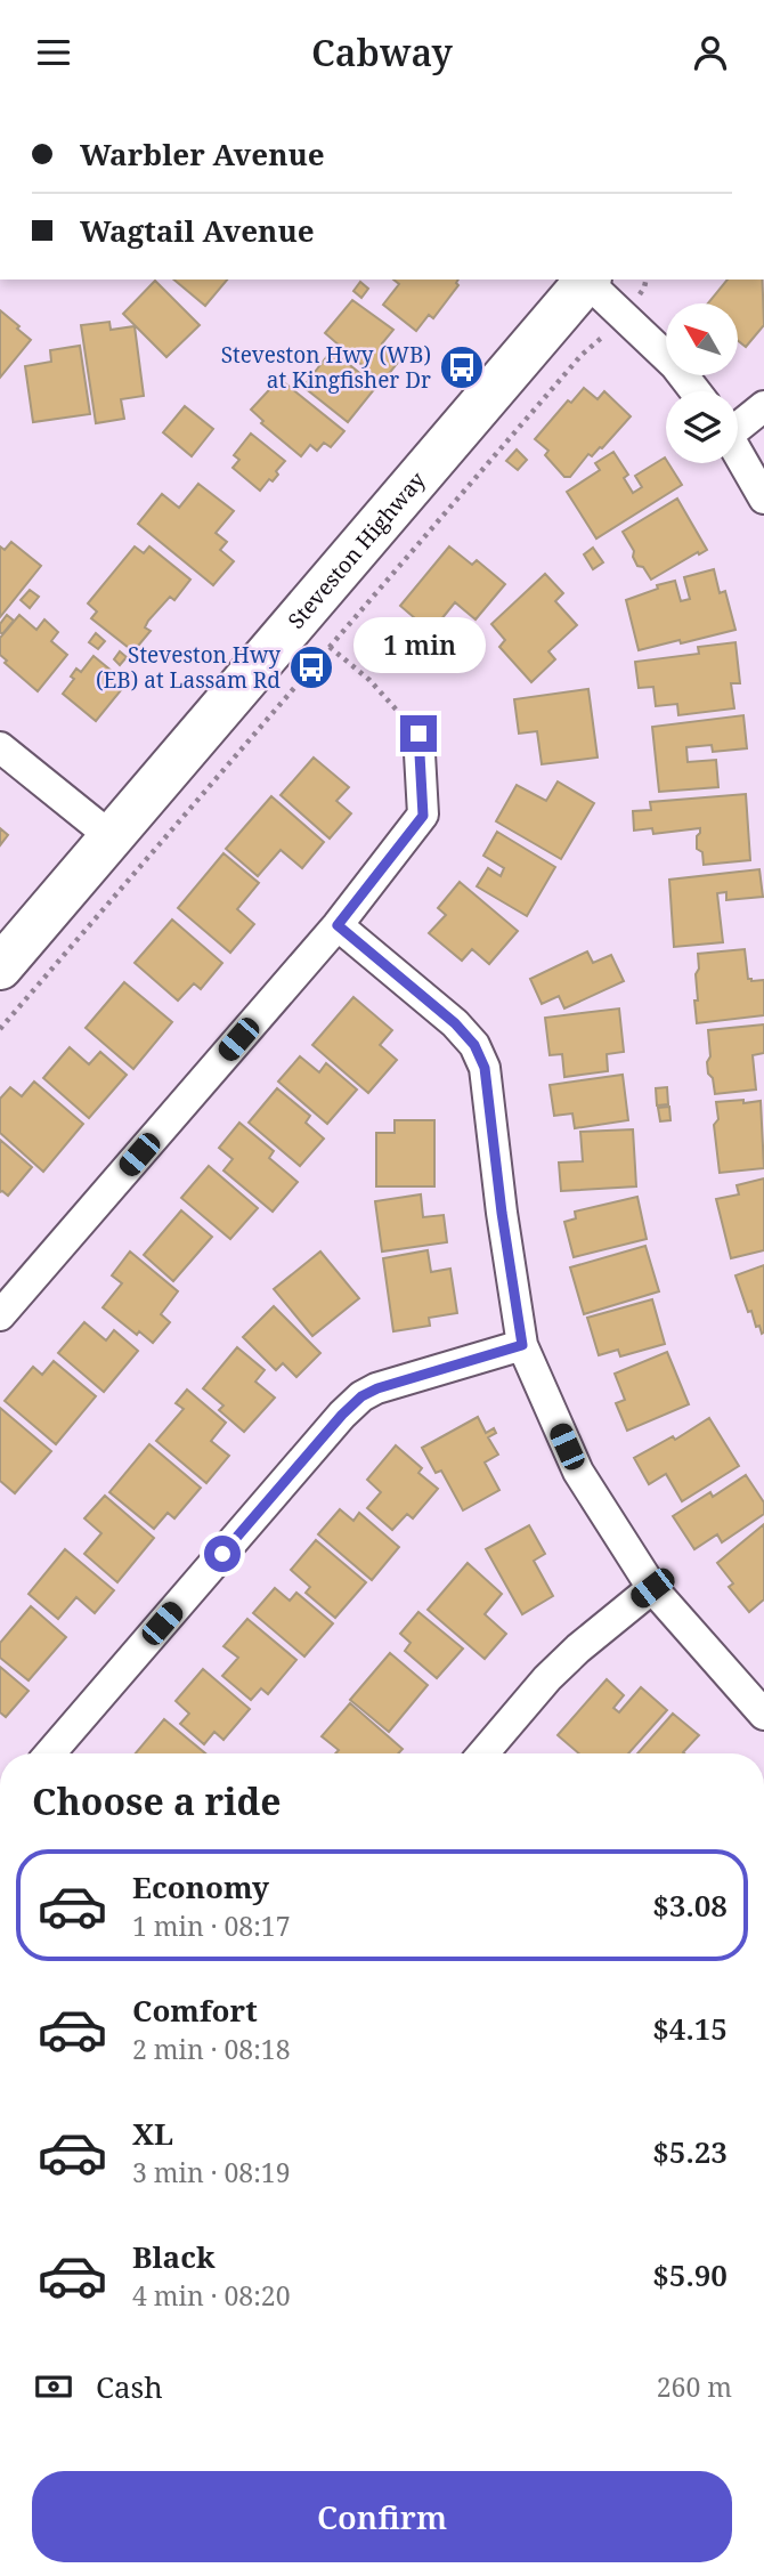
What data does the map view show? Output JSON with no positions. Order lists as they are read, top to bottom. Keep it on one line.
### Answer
{"streets":{"main road":["Steveston Highway"]},"places":{"bus stop":["Steveston Hwy (WB) at Kingfisher Dr","Steveston Hwy (EB) at Lassam Rd"]},"north":"top left","page":{"header":"Cabway","banner":["Warbler Avenue","Wagtail Avenue"],"bubble":"1 min","heading":"Choose a ride","list":[{"name":"Economy","note":"1 min · 08:17","value":"$3.08"},{"name":"Comfort","note":"2 min · 08:18","value":"$4.15"},{"name":"XL","note":"3 min · 08:19","value":"$5.23"},{"name":"Black","note":"4 min · 08:20","value":"$5.90"}],"pay":["Cash","260 m"],"buttons":"Confirm"}}
